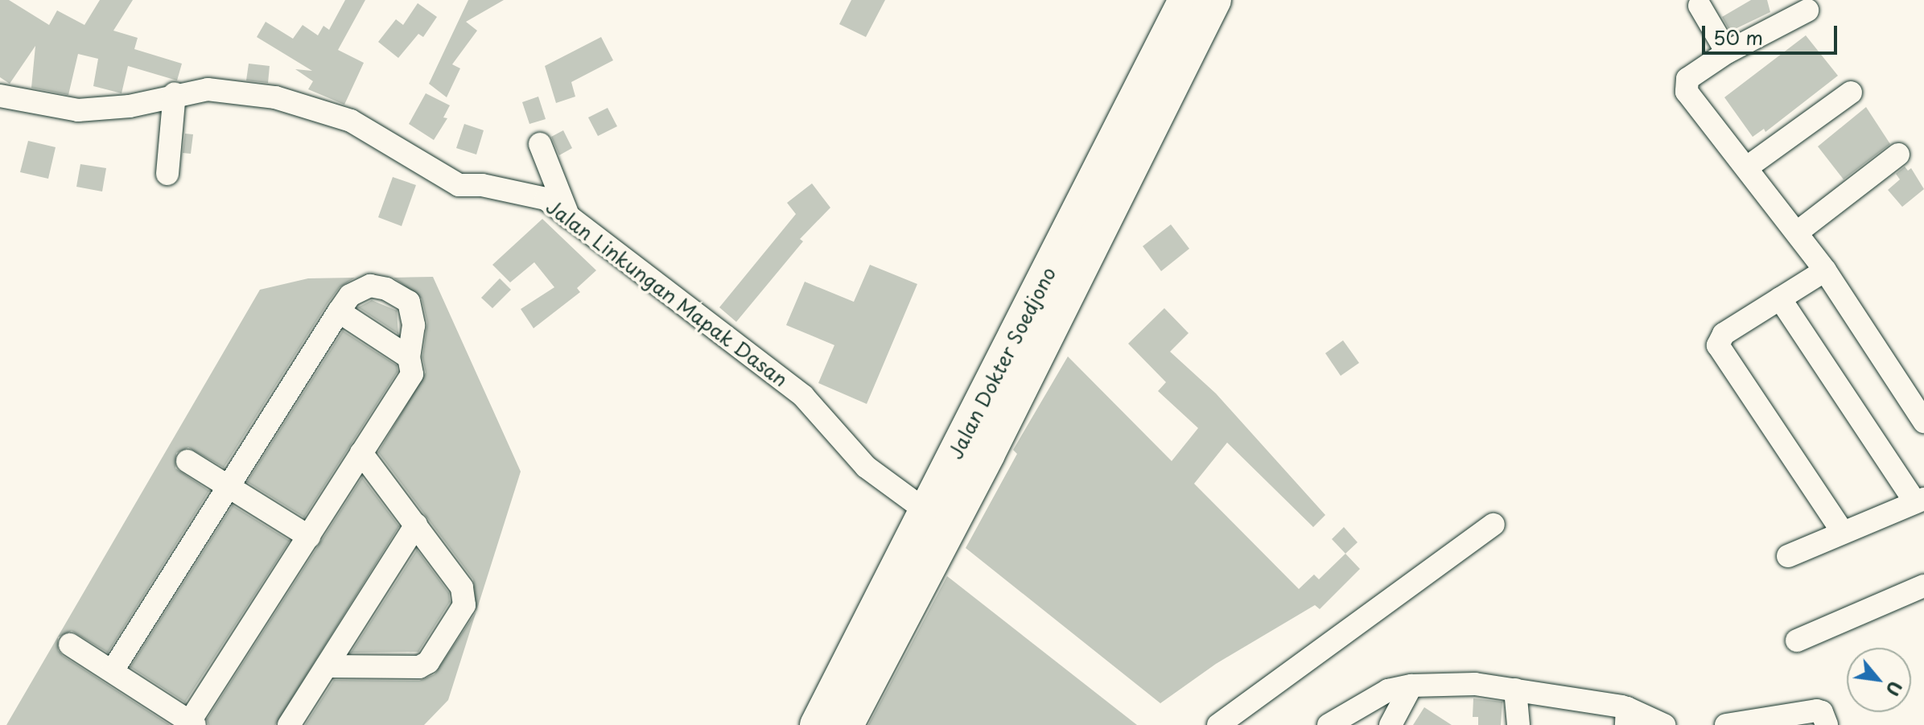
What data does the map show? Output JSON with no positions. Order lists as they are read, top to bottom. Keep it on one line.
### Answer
{"streets":{"highway":["Jalan Dokter Soedjono"],"street":["Jalan Linkungan Mapak Dasan"]},"crossings":[["Jalan Linkungan Mapak Dasan","Jalan Dokter Soedjono"]],"scale_bar":"50 m","north":"bottom right"}
